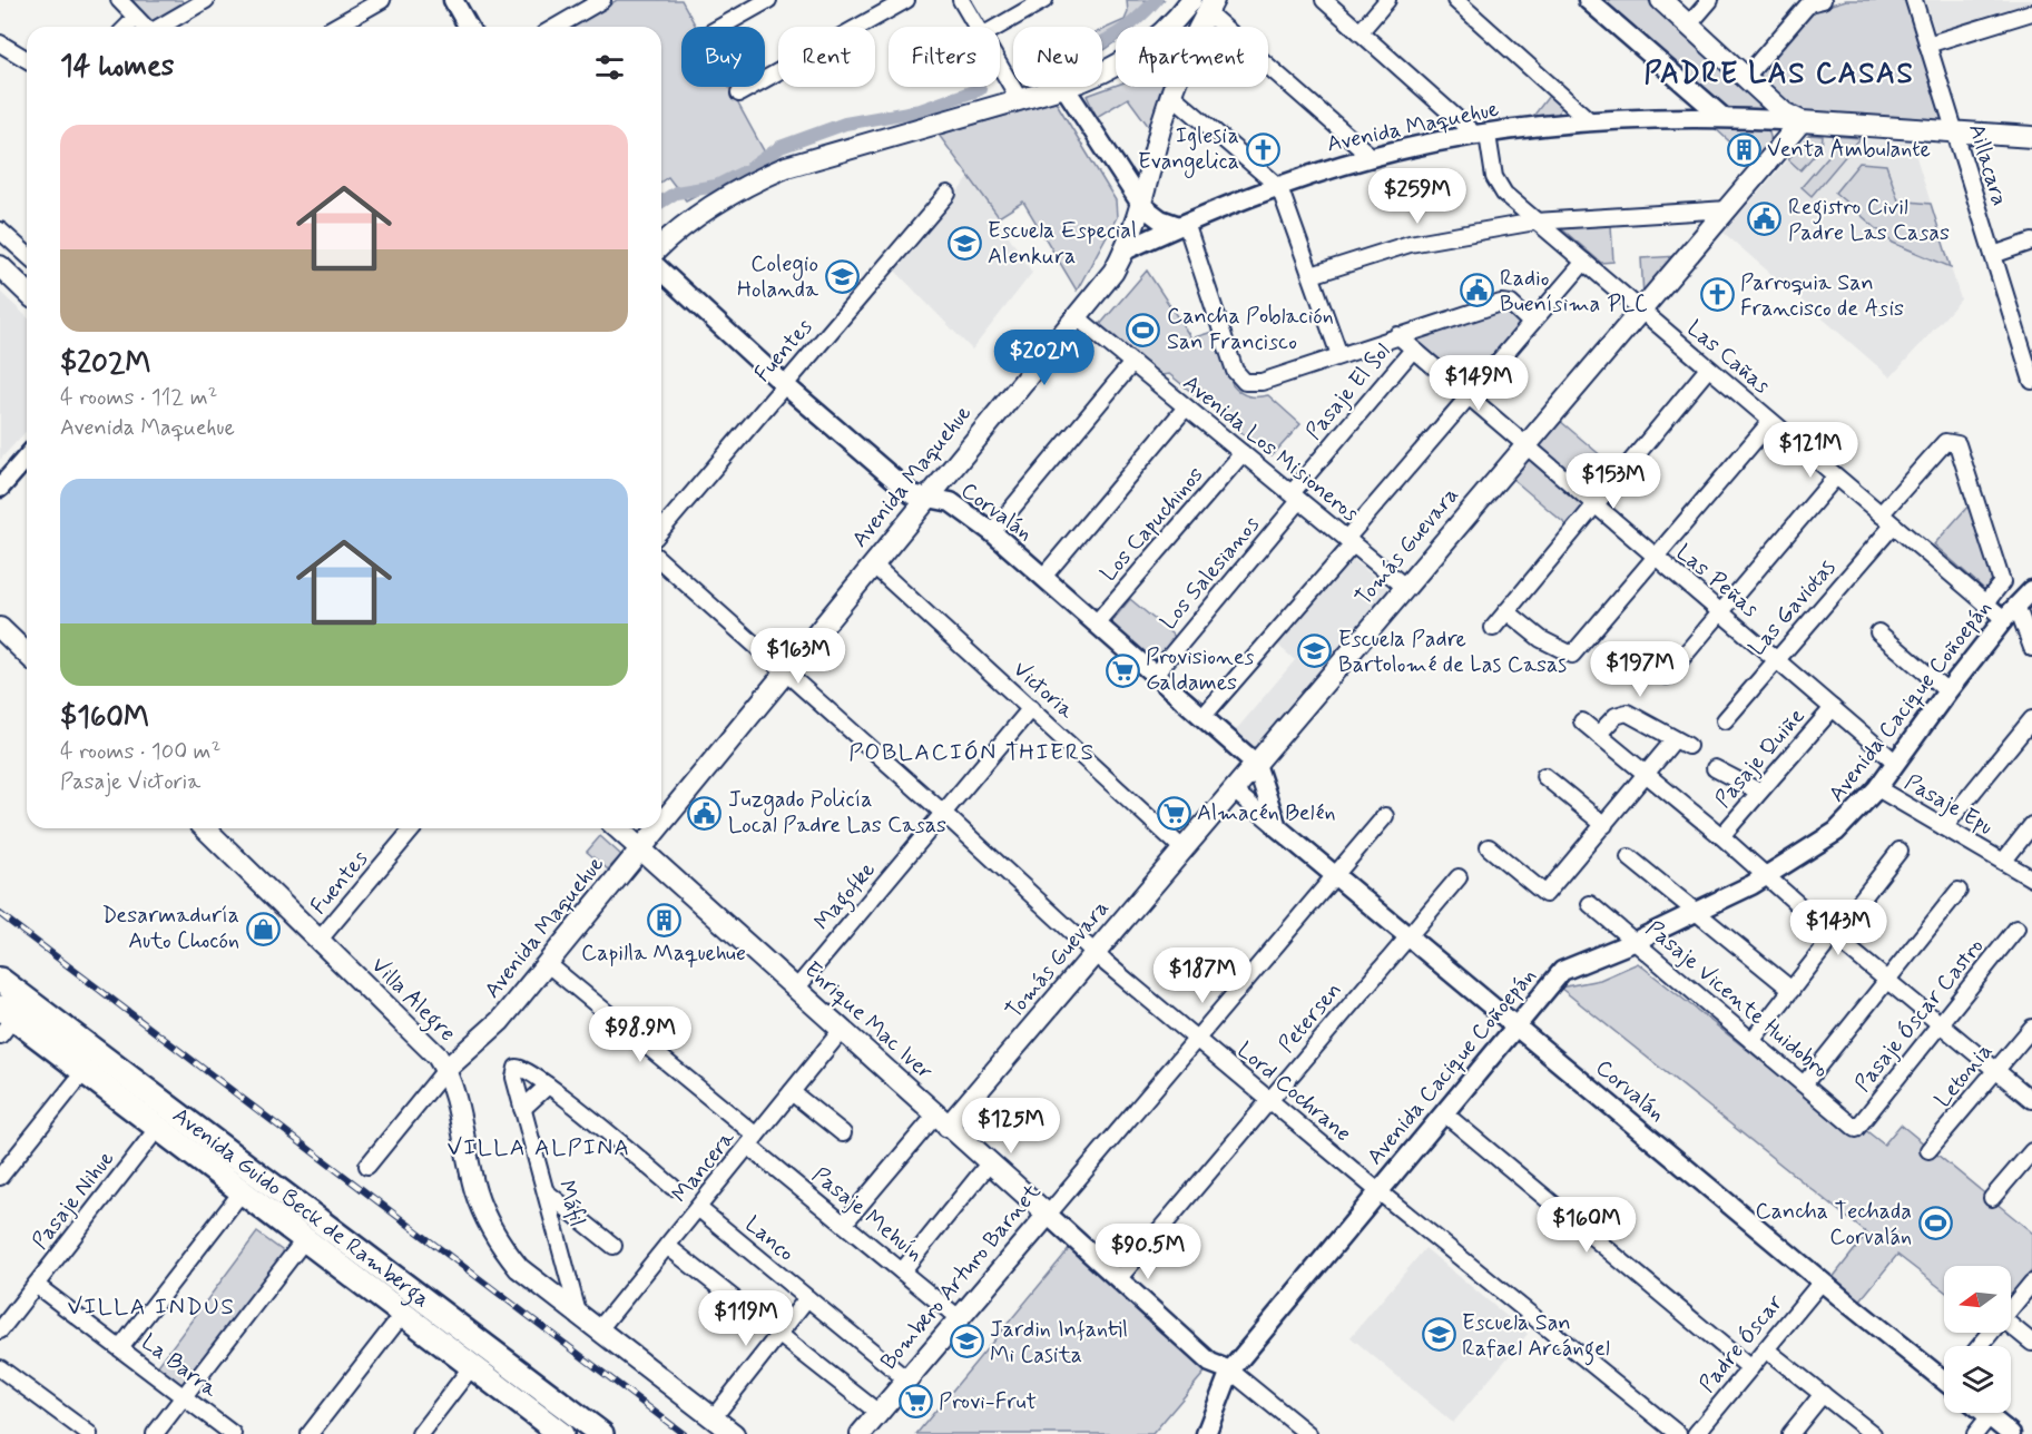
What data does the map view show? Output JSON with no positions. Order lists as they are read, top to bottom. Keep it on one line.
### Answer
{"streets":{"main road":["Avenida Maquehue","Tomás Guevara","Villa Alegre","Enrique Mac Iver","Avenida Guido Beck de Ramberga","Bombero Arturo Barnet"],"street":["Aillacara","Fuentes","Las Cañas","Pasaje El Sol","Avenida Los Misioneros","Corvalán","Los Capuchinos","Los Salesianos","Las Peñas","Las Gaviotas","Victoria","Avenida Cacique Coñoepán","Pasaje Quiñe","Pasaje Epu","Magofke","Pasaje Vicente Huidobro","Pasaje Óscar Castro","Petersen","Letonia","Lord Cochrane","Mancera","Pasaje Nihue","Máfil","Pasaje Mehuín","Lanco","Padre Óscar","La Barra"]},"crossings":[["Avenida Maquehue","Aillacara"],["Avenida Maquehue","Las Cañas"],["Avenida Maquehue","Avenida Los Misioneros"],["Avenida Maquehue","Corvalán"],["Avenida Maquehue","Tomás Guevara"],["Avenida Maquehue","Victoria"],["Avenida Maquehue","Villa Alegre"],["Avenida Maquehue","Enrique Mac Iver"],["Avenida Maquehue","Lord Cochrane"],["Avenida Maquehue","Pasaje Mehuín"],["Fuentes","Corvalán"],["Fuentes","Villa Alegre"],["Las Cañas","Tomás Guevara"],["Las Cañas","Las Gaviotas"],["Las Cañas","Avenida Cacique Coñoepán"],["Pasaje El Sol","Avenida Los Misioneros"],["Pasaje El Sol","Los Salesianos"],["Pasaje El Sol","Las Peñas"],["Avenida Los Misioneros","Los Capuchinos"],["Avenida Los Misioneros","Tomás Guevara"],["Avenida Los Misioneros","Los Salesianos"],["Corvalán","Los Capuchinos"],["Corvalán","Tomás Guevara"],["Corvalán","Los Salesianos"],["Corvalán","Avenida Cacique Coñoepán"],["Corvalán","Petersen"],["Corvalán","Bombero Arturo Barnet"],["Corvalán","Padre Óscar"],["Tomás Guevara","Las Peñas"],["Tomás Guevara","Victoria"],["Tomás Guevara","Enrique Mac Iver"],["Tomás Guevara","Lord Cochrane"],["Las Peñas","Las Gaviotas"],["Las Peñas","Avenida Cacique Coñoepán"],["Las Peñas","Pasaje Quiñe"],["Victoria","Magofke"],["Avenida Cacique Coñoepán","Pasaje Epu"],["Avenida Cacique Coñoepán","Pasaje Vicente Huidobro"],["Avenida Cacique Coñoepán","Enrique Mac Iver"],["Avenida Cacique Coñoepán","Lord Cochrane"],["Magofke","Enrique Mac Iver"],["Magofke","Lord Cochrane"],["Villa Alegre","Mancera"],["Villa Alegre","Máfil"],["Pasaje Vicente Huidobro","Pasaje Óscar Castro"],["Petersen","Enrique Mac Iver"],["Petersen","Lord Cochrane"],["Enrique Mac Iver","Mancera"],["Enrique Mac Iver","Bombero Arturo Barnet"],["Lord Cochrane","Bombero Arturo Barnet"],["Mancera","Pasaje Mehuín"],["Mancera","Lanco"],["Pasaje Nihue","Avenida Guido Beck de Ramberga"],["Pasaje Nihue","La Barra"],["Pasaje Mehuín","Bombero Arturo Barnet"],["Lanco","Bombero Arturo Barnet"]],"districts":["PADRE LAS CASAS","POBLACIÓN THIERS","VILLA ALPINA","VILLA INDUS"],"places":{"church":["Iglesia Evangelica","Parroquia San Francisco de Asis"],"building":["Venta Ambulante","Capilla Maquehue"],"public building":["Registro Civil Padre Las Casas","Radio Buenísima PLC","Juzgado Policía Local Padre Las Casas"],"school or university":["Escuela Especial Alenkura","Colegio Holanda","Escuela Padre Bartolomé de Las Casas","Escuela San Rafael Arcángel","Jardin Infantil Mi Casita"],"sports":["Cancha Población San Francisco","Cancha Techada Corvalán"],"supermarket":["Provisiones Galdames","Almacén Belén","Provi-Frut"],"shop":["Desarmaduría Auto Chocón"]},"north":"left","page":{"chip":["Buy","Rent","Filters","New","Apartment"],"heading":"14 homes","list":[{"name":"$202M","note":"4 rooms · 112 m² · Avenida Maquehue"},{"name":"$160M","note":"4 rooms · 100 m² · Pasaje Victoria"}],"price":["$259M","$202M","$149M","$121M","$153M","$163M","$197M","$143M","$187M","$98.9M","$125M","$160M","$90.5M","$119M"]}}
